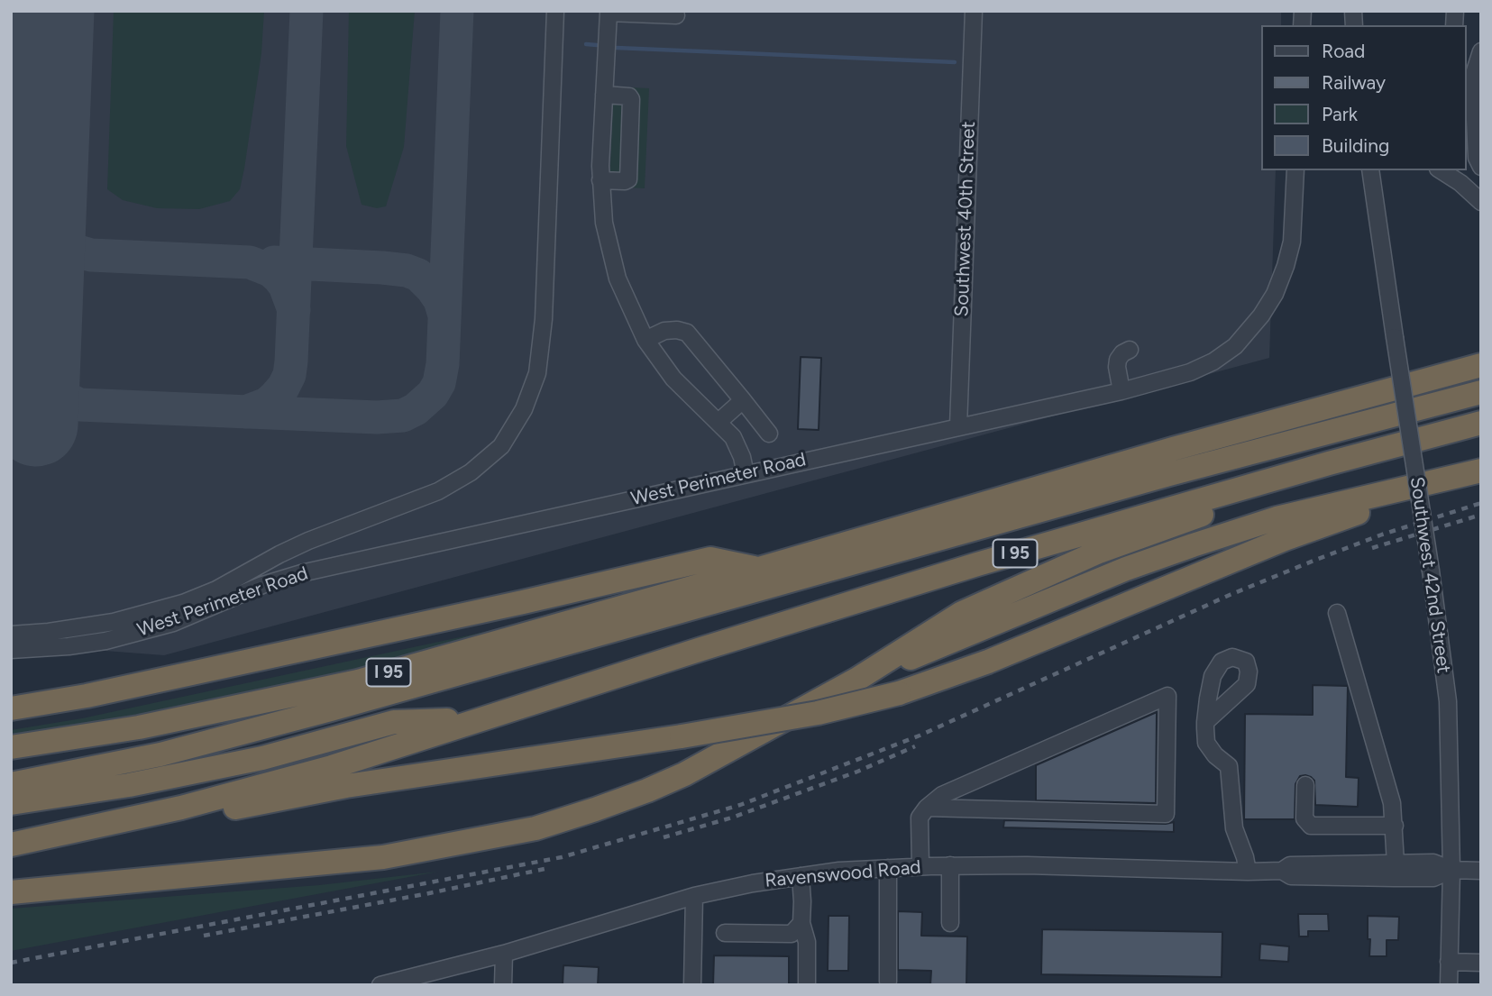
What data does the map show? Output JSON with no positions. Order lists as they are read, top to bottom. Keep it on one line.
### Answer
{"streets":{"highway":["I 95"],"street":["Southwest 40th Street","West Perimeter Road","Southwest 42nd Street","Ravenswood Road"]},"crossings":[["Southwest 40th Street","West Perimeter Road"],["Southwest 42nd Street","Ravenswood Road"]],"legend":["Road","Railway","Park","Building"]}
